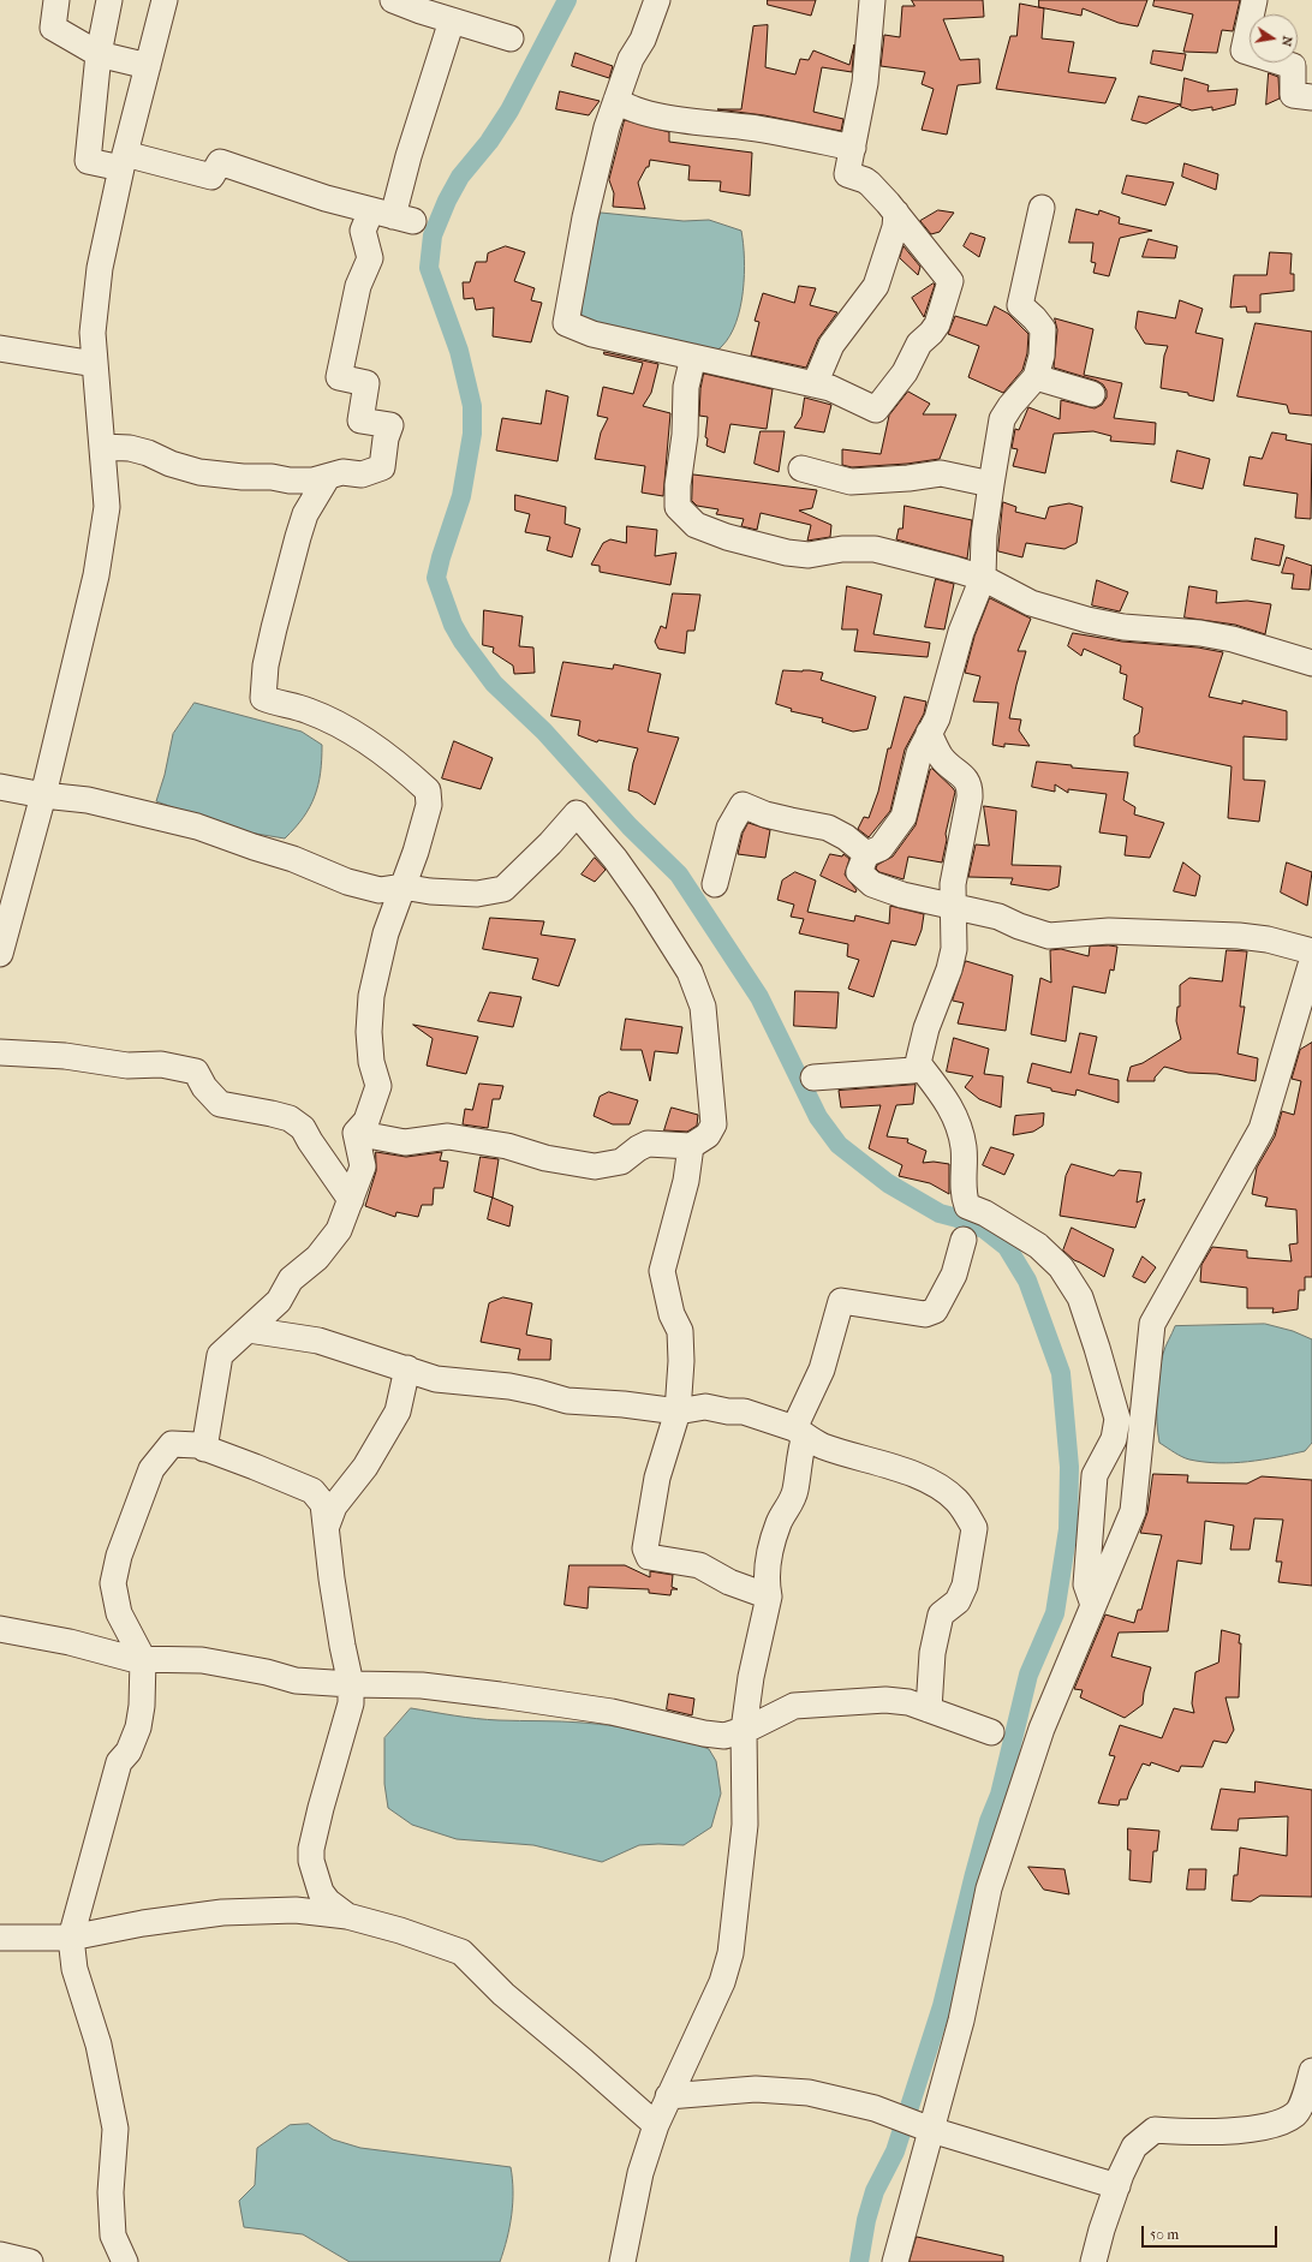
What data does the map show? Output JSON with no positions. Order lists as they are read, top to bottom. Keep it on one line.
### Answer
{"scale_bar":"50 m","north":"right"}
